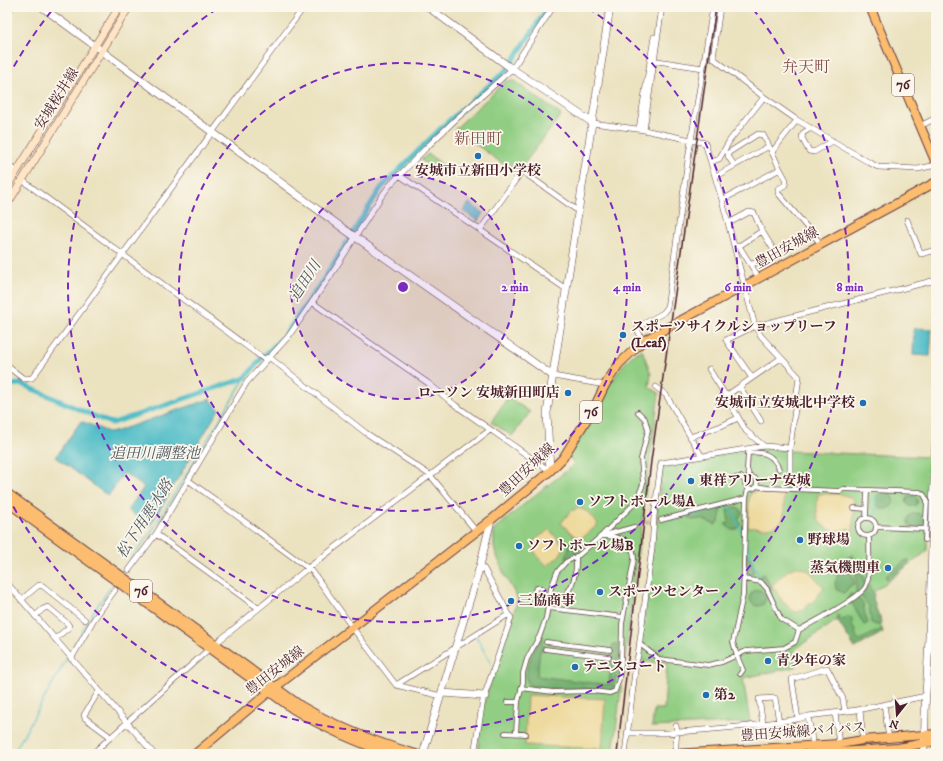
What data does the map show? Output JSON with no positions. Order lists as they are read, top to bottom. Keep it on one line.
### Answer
{"streets":{"main road":["76","安城桜井線","豊田安城線","豊田安城線バイパス"]},"crossings":[["76","豊田安城線"]],"districts":["弁天町","新田町"],"water":["追田川","追田川調整池","松下用悪水路"],"places":["安城市立新田小学校","スポーツサイクルショップリーフ (Leaf)","ローソン 安城新田町店","安城市立安城北中学校","東祥アリーナ安城","ソフトボール場A","野球場","ソフトボール場B","蒸気機関車","スポーツセンター","三協商事","青少年の家","テニスコート","第2"],"north":"bottom","rings":["2 min","4 min","6 min","8 min"]}
